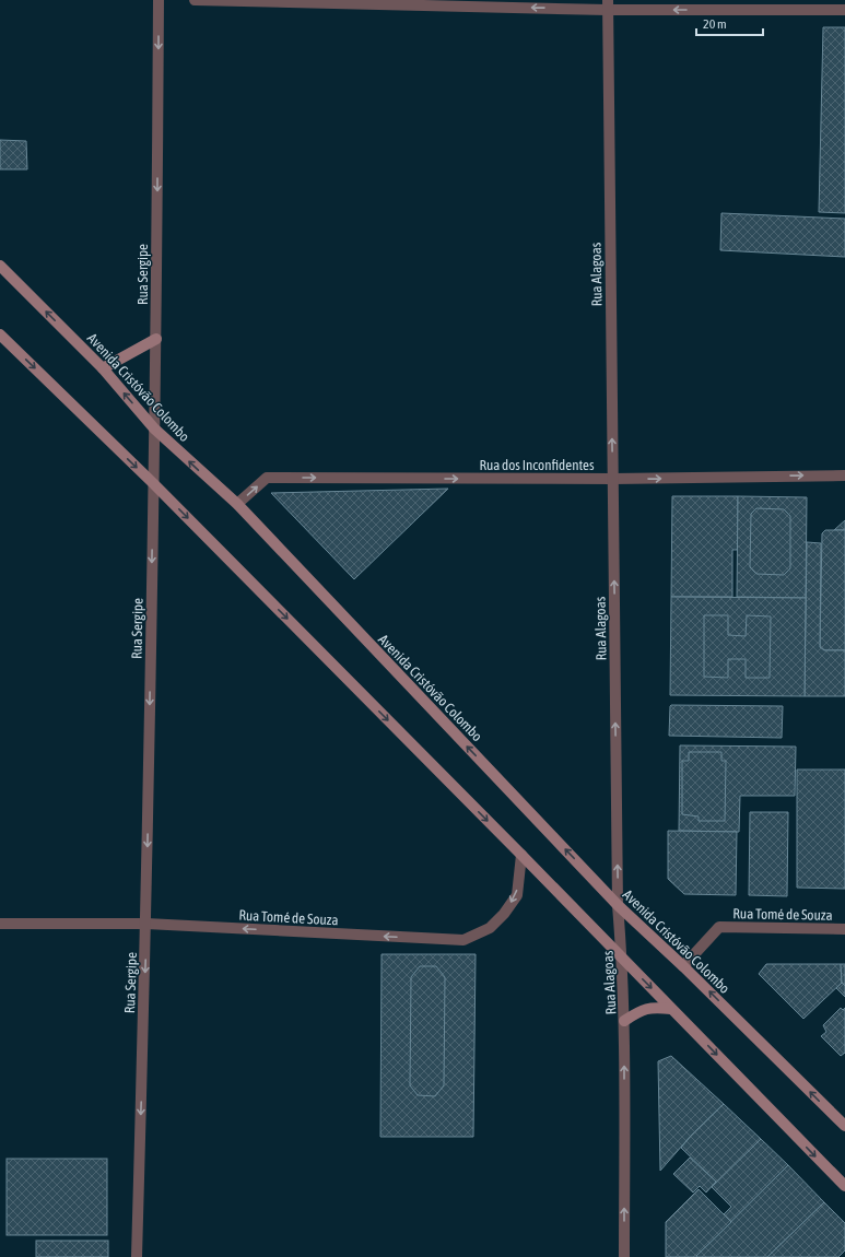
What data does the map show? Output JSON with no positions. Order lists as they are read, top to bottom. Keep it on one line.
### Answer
{"streets":{"main road":["Avenida Cristóvão Colombo"],"street":["Rua Sergipe","Rua Alagoas","Rua dos Inconfidentes","Rua Tomé de Souza"]},"crossings":[["Rua Sergipe","Avenida Cristóvão Colombo"],["Rua Sergipe","Rua Tomé de Souza"],["Rua Alagoas","Avenida Cristóvão Colombo"],["Rua Alagoas","Rua dos Inconfidentes"],["Avenida Cristóvão Colombo","Rua dos Inconfidentes"],["Avenida Cristóvão Colombo","Rua Tomé de Souza"]],"one_way":["Rua Sergipe","Rua Alagoas","Rua dos Inconfidentes","Rua Tomé de Souza"],"scale_bar":"20 m"}
